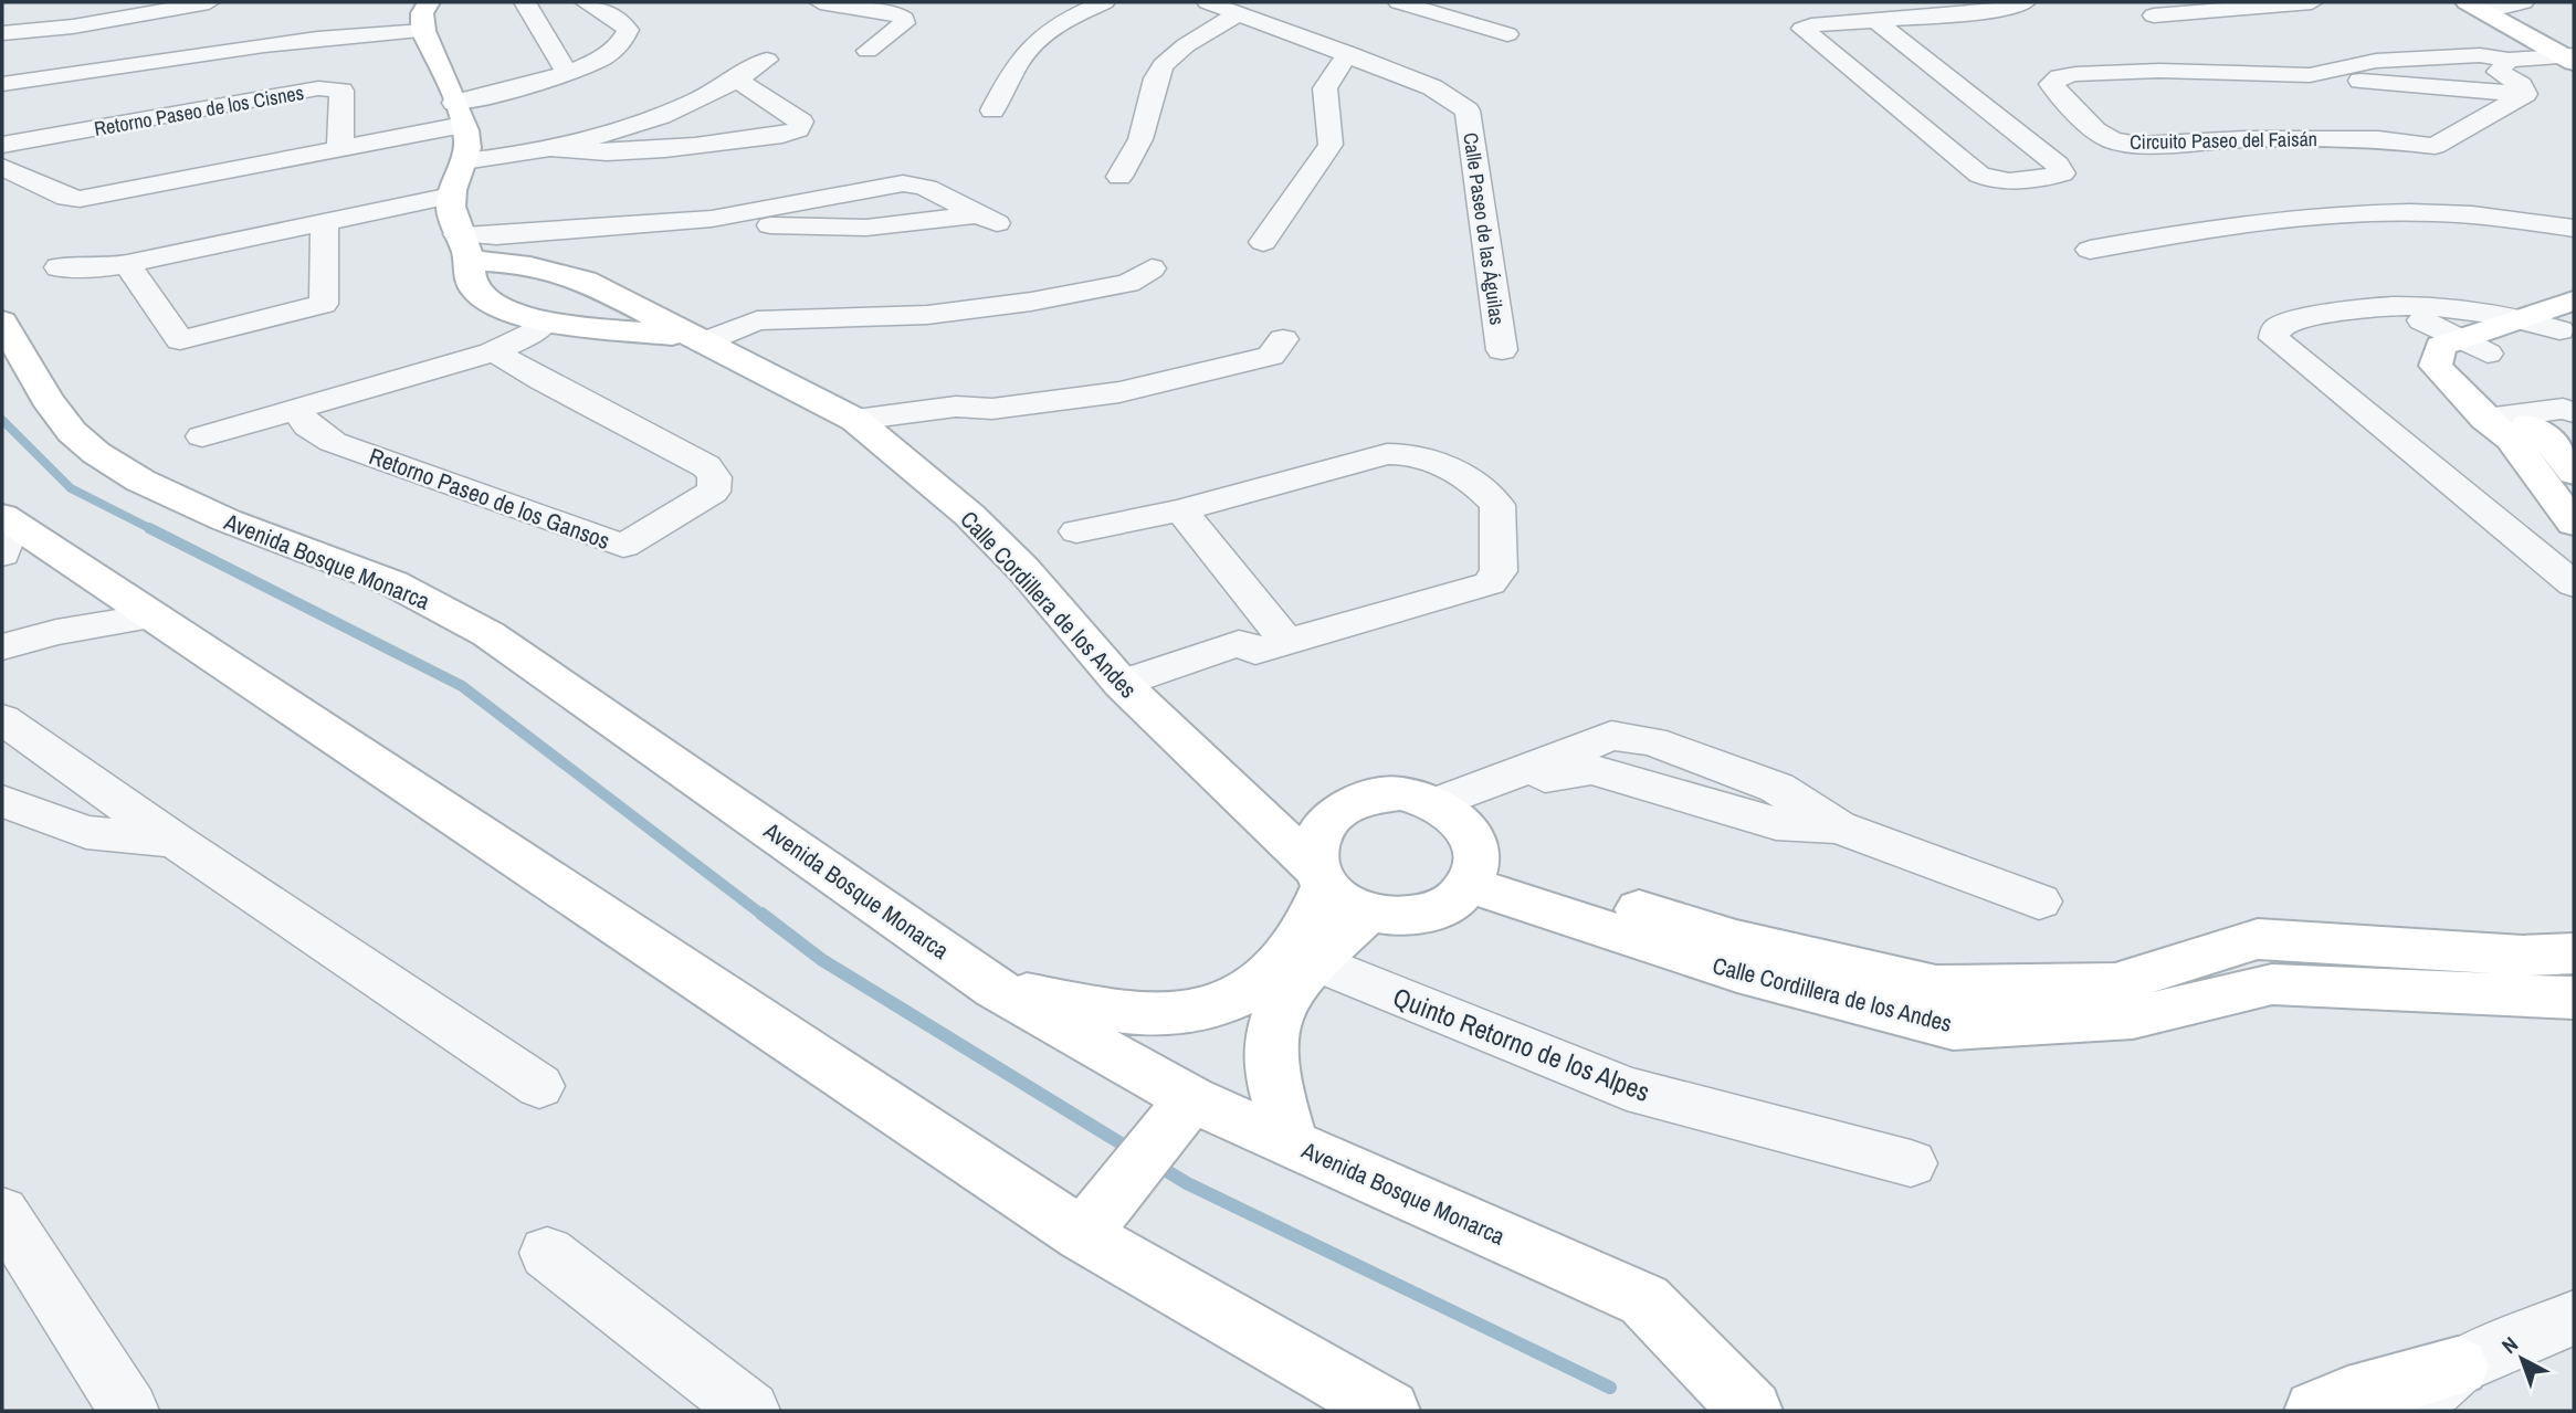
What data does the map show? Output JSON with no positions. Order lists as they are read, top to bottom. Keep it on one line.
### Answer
{"streets":{"street":["Retorno Paseo de los Cisnes","Circuito Paseo del Faisán","Calle Paseo de las Águilas","Retorno Paseo de los Gansos","Avenida Bosque Monarca","Calle Cordillera de los Andes","Quinto Retorno de los Alpes"]},"north":"top left"}
